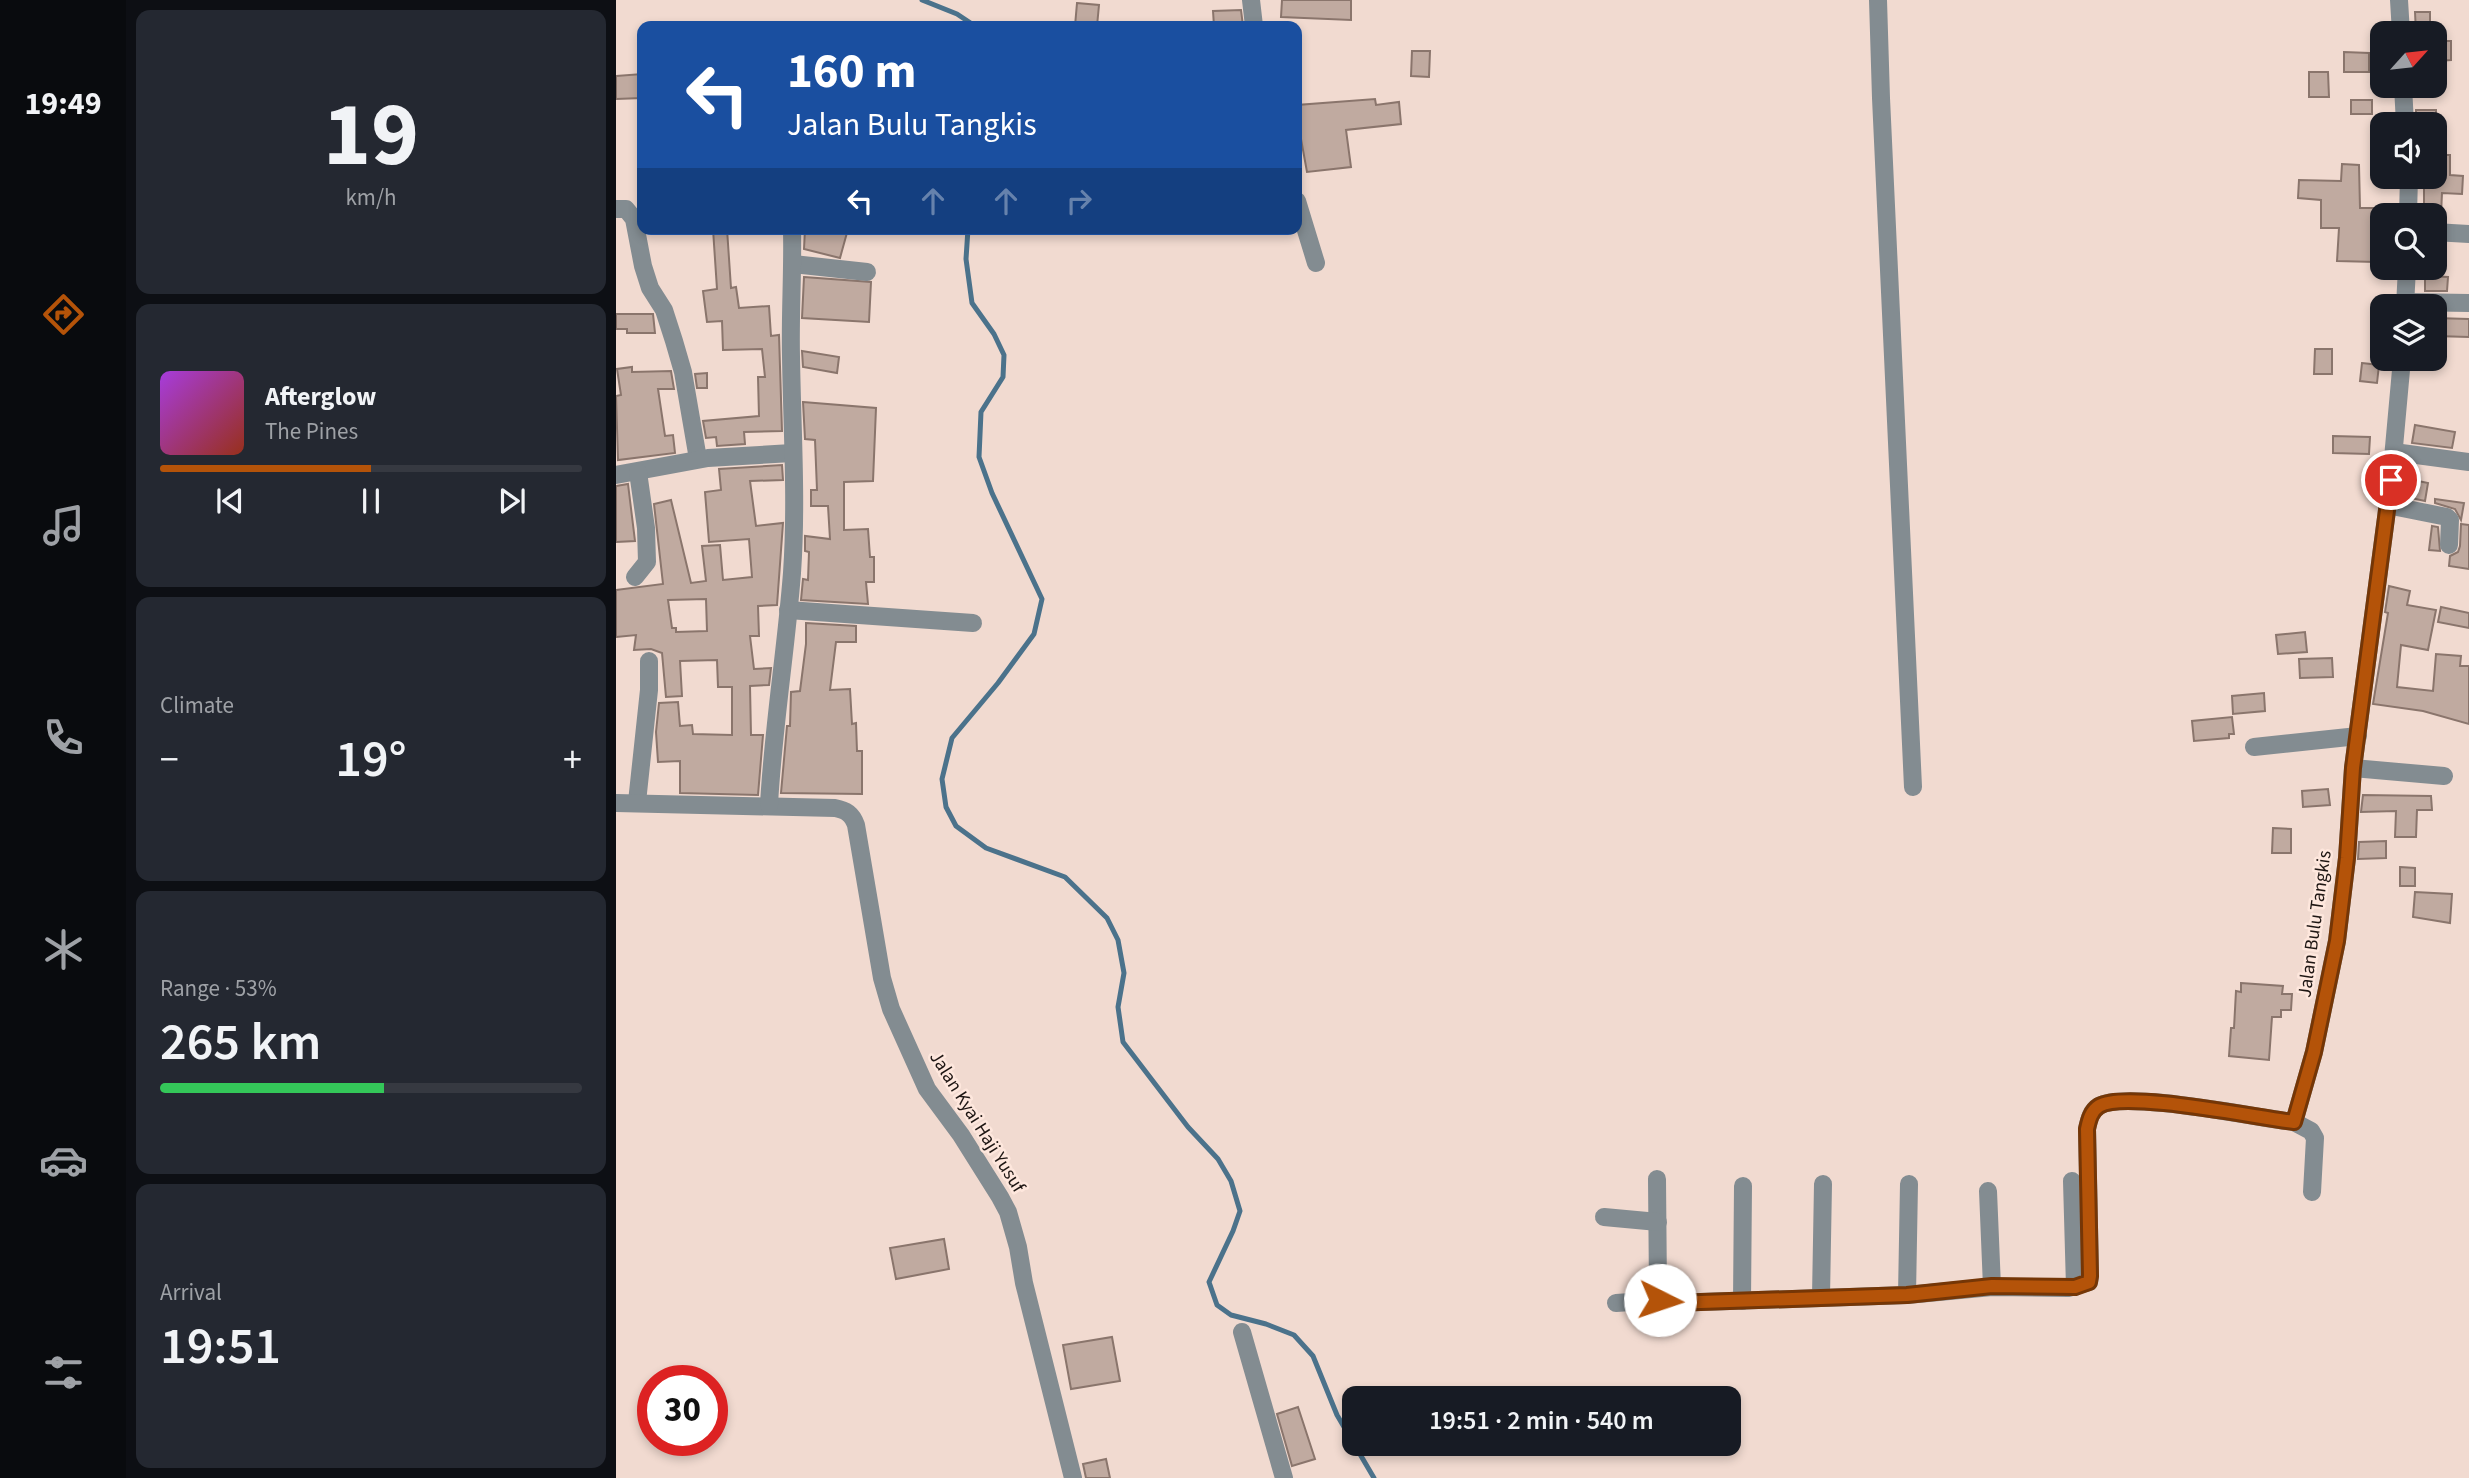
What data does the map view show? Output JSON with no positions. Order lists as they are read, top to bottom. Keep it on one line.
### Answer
{"streets":{"street":["Jalan Bulu Tangkis","Jalan Kyai Haji Yusuf"]},"north":"top right","page":{"tabs":"19:49","tile":[["19","km/h"],"Climate",["Range · 53%","265 km"],["Arrival","19:51"]],"turn":["160 m","Jalan Bulu Tangkis"],"song":["Afterglow","The Pines"],"heat":["−","19°","+"],"limit":"30","trip":"19:51 · 2 min · 540 m"}}
